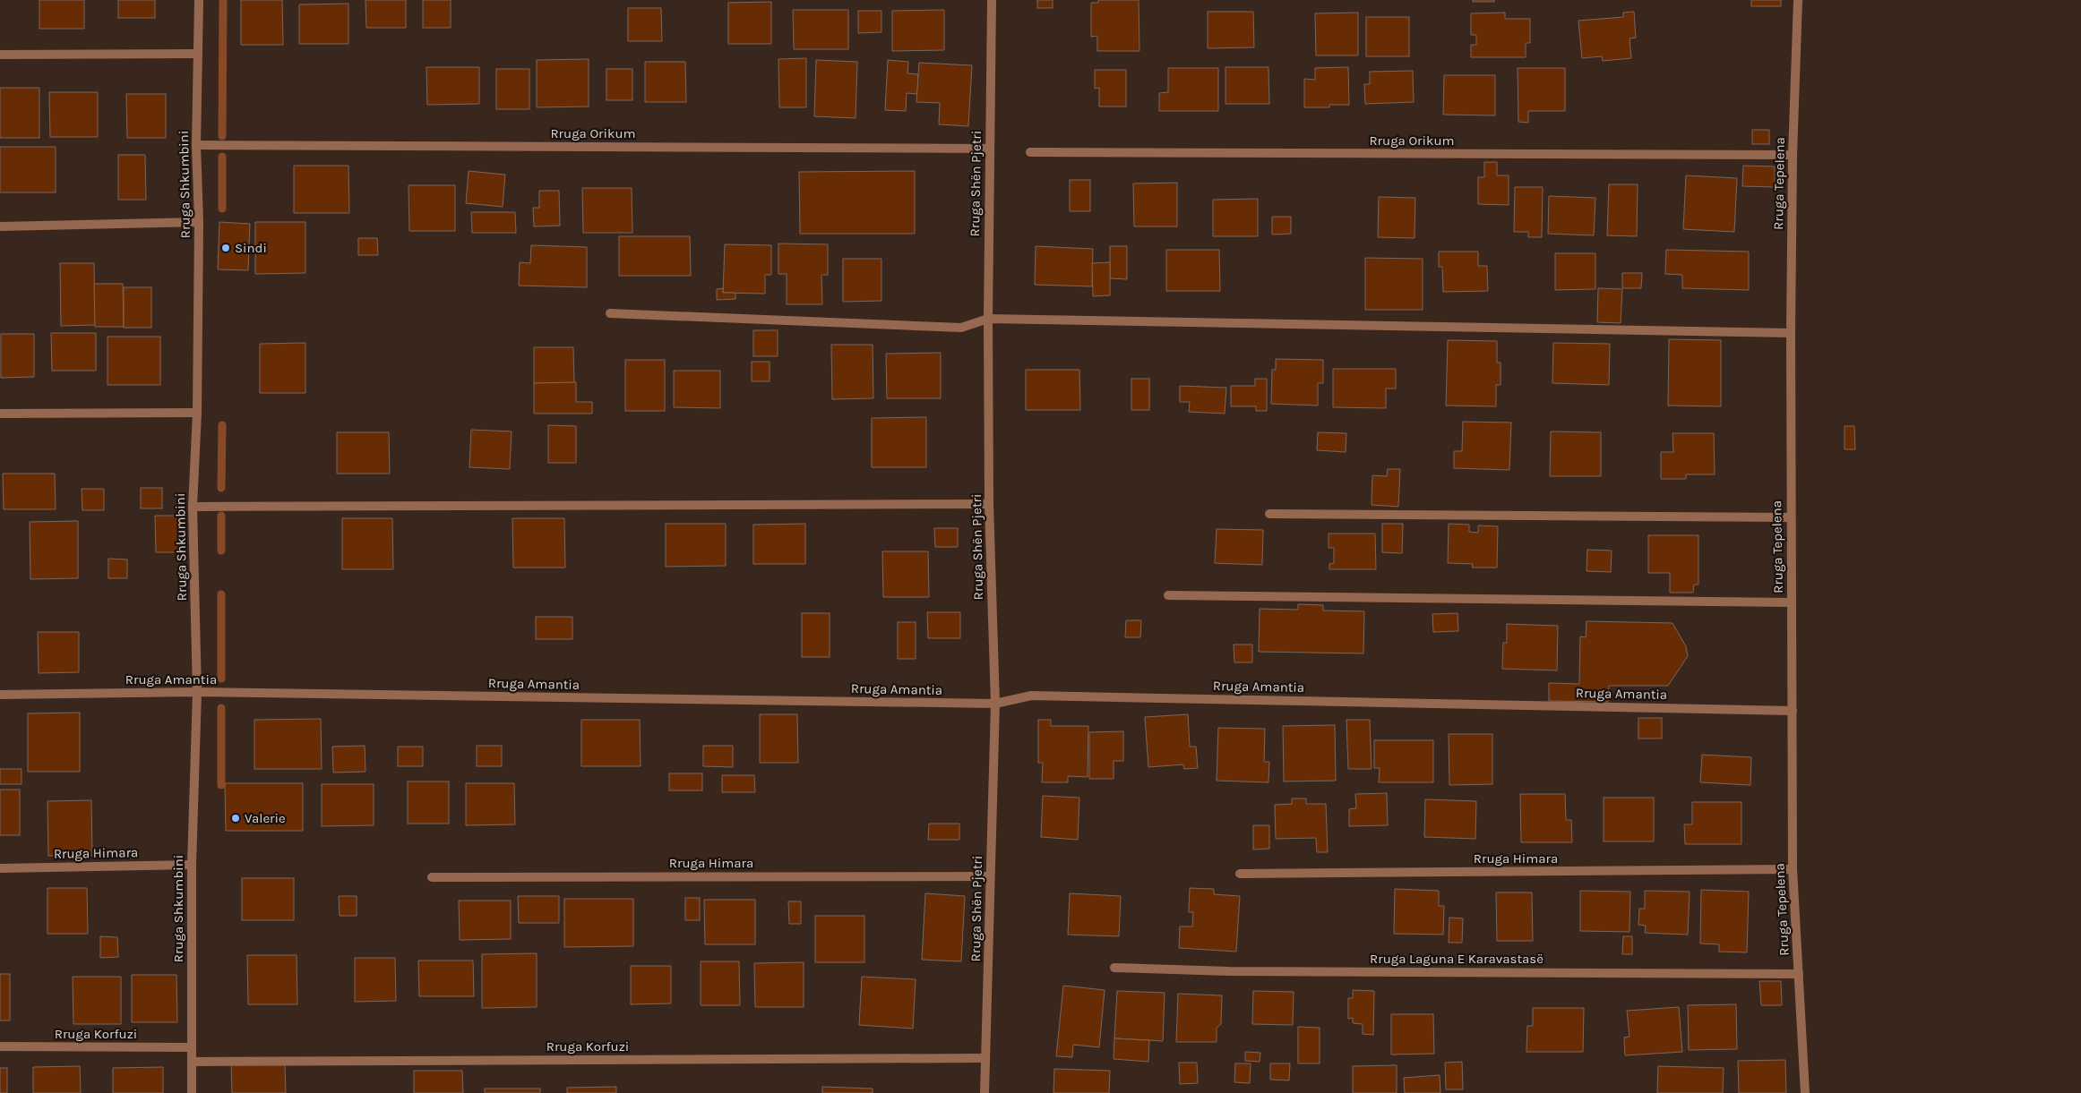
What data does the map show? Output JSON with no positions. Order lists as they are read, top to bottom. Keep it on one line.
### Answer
{"streets":{"street":["Rruga Orikum","Rruga Shën Pjetri","Rruga Tepelena","Rruga Shkumbini","Rruga Amantia","Rruga Himara","Rruga Laguna E Karavastasë","Rruga Korfuzi"]},"crossings":[["Rruga Orikum","Rruga Shën Pjetri"],["Rruga Orikum","Rruga Tepelena"],["Rruga Orikum","Rruga Shkumbini"],["Rruga Shën Pjetri","Rruga Amantia"],["Rruga Shën Pjetri","Rruga Himara"],["Rruga Shën Pjetri","Rruga Korfuzi"],["Rruga Tepelena","Rruga Amantia"],["Rruga Tepelena","Rruga Himara"],["Rruga Tepelena","Rruga Laguna E Karavastasë"],["Rruga Shkumbini","Rruga Amantia"],["Rruga Shkumbini","Rruga Himara"],["Rruga Shkumbini","Rruga Korfuzi"]],"places":["Sindi","Valerie"]}
